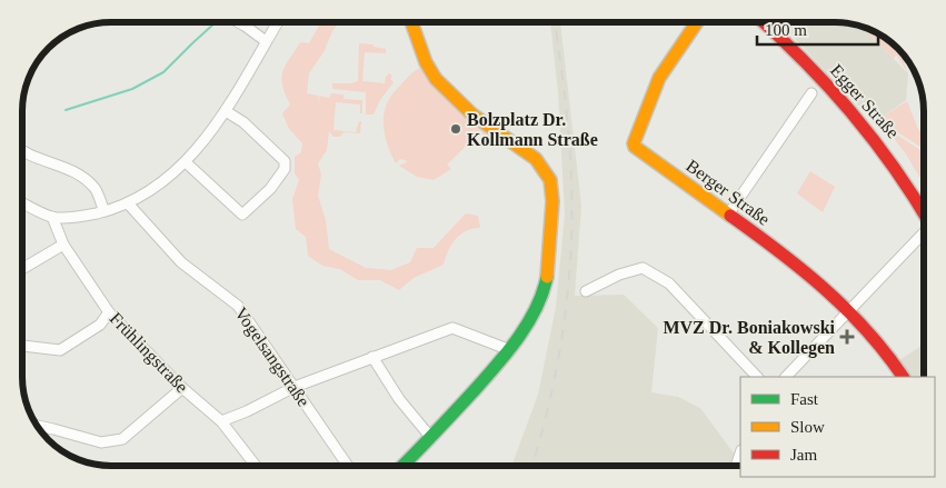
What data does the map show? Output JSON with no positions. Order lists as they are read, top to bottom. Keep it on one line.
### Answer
{"streets":{"main road":["Egger Straße","Berger Straße"],"street":["Frühlingstraße","Vogelsangstraße"]},"places":{"other":["Bolzplatz Dr. Kollmann Straße"],"health":["MVZ Dr. Boniakowski & Kollegen"]},"legend":["Fast","Slow","Jam"],"scale_bar":"100 m"}
